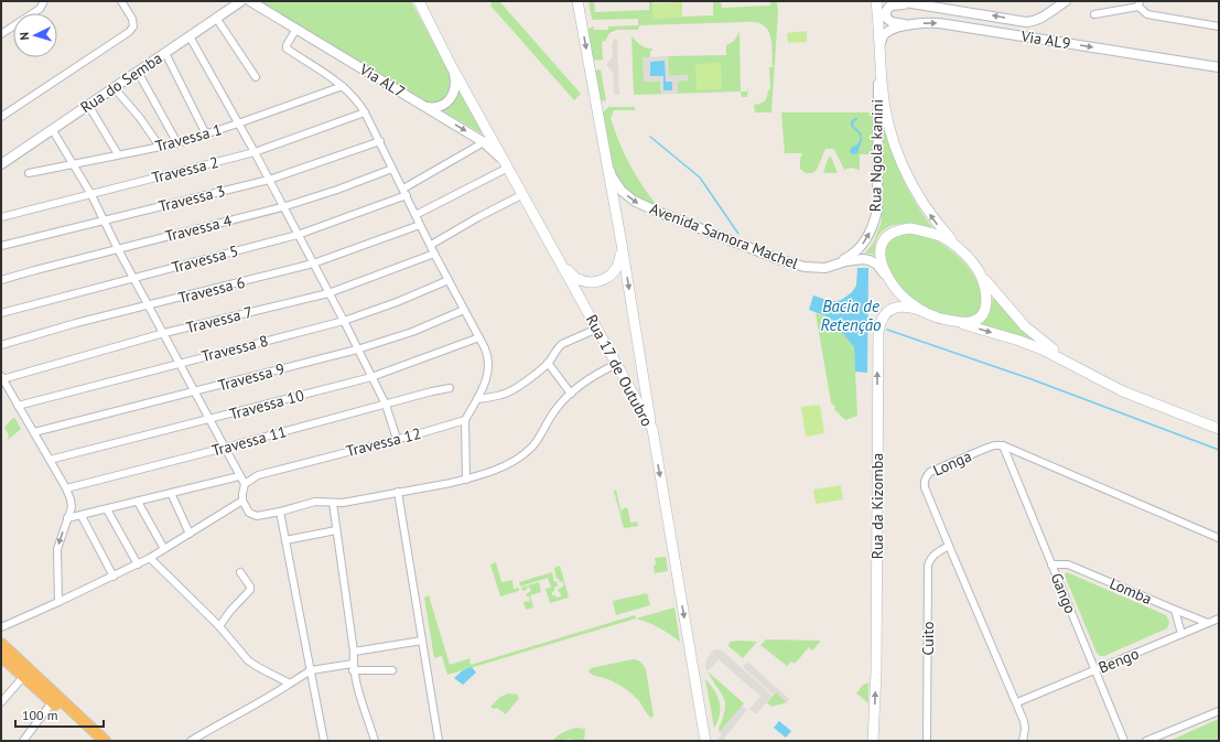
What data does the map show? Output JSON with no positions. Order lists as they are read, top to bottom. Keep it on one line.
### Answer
{"streets":{"main road":["Rua Ngola kanini","Avenida Samora Machel","Rua 17 de Outubro","Rua da Kizomba"],"street":["Via AL9","Via AL7","Rua do Semba","Travessa 1","Travessa 2","Travessa 3","Travessa 4","Travessa 5","Travessa 6","Travessa 7","Travessa 8","Travessa 9","Travessa 10","Travessa 11","Travessa 12","Longa","Lomba","Gango","Cuito","Bengo"]},"crossings":[["Via AL9","Rua Ngola kanini"],["Via AL7","Travessa 5"],["Via AL7","Rua 17 de Outubro"],["Rua Ngola kanini","Avenida Samora Machel"],["Rua Ngola kanini","Rua da Kizomba"],["Avenida Samora Machel","Rua 17 de Outubro"],["Avenida Samora Machel","Rua da Kizomba"],["Longa","Gango"],["Longa","Cuito"],["Longa","Bengo"],["Lomba","Gango"],["Lomba","Bengo"],["Gango","Bengo"]],"one_way":["Rua Ngola kanini","Avenida Samora Machel","Rua 17 de Outubro","Rua da Kizomba"],"water":["Bacia de Retenção"],"scale_bar":"100 m","north":"left"}
